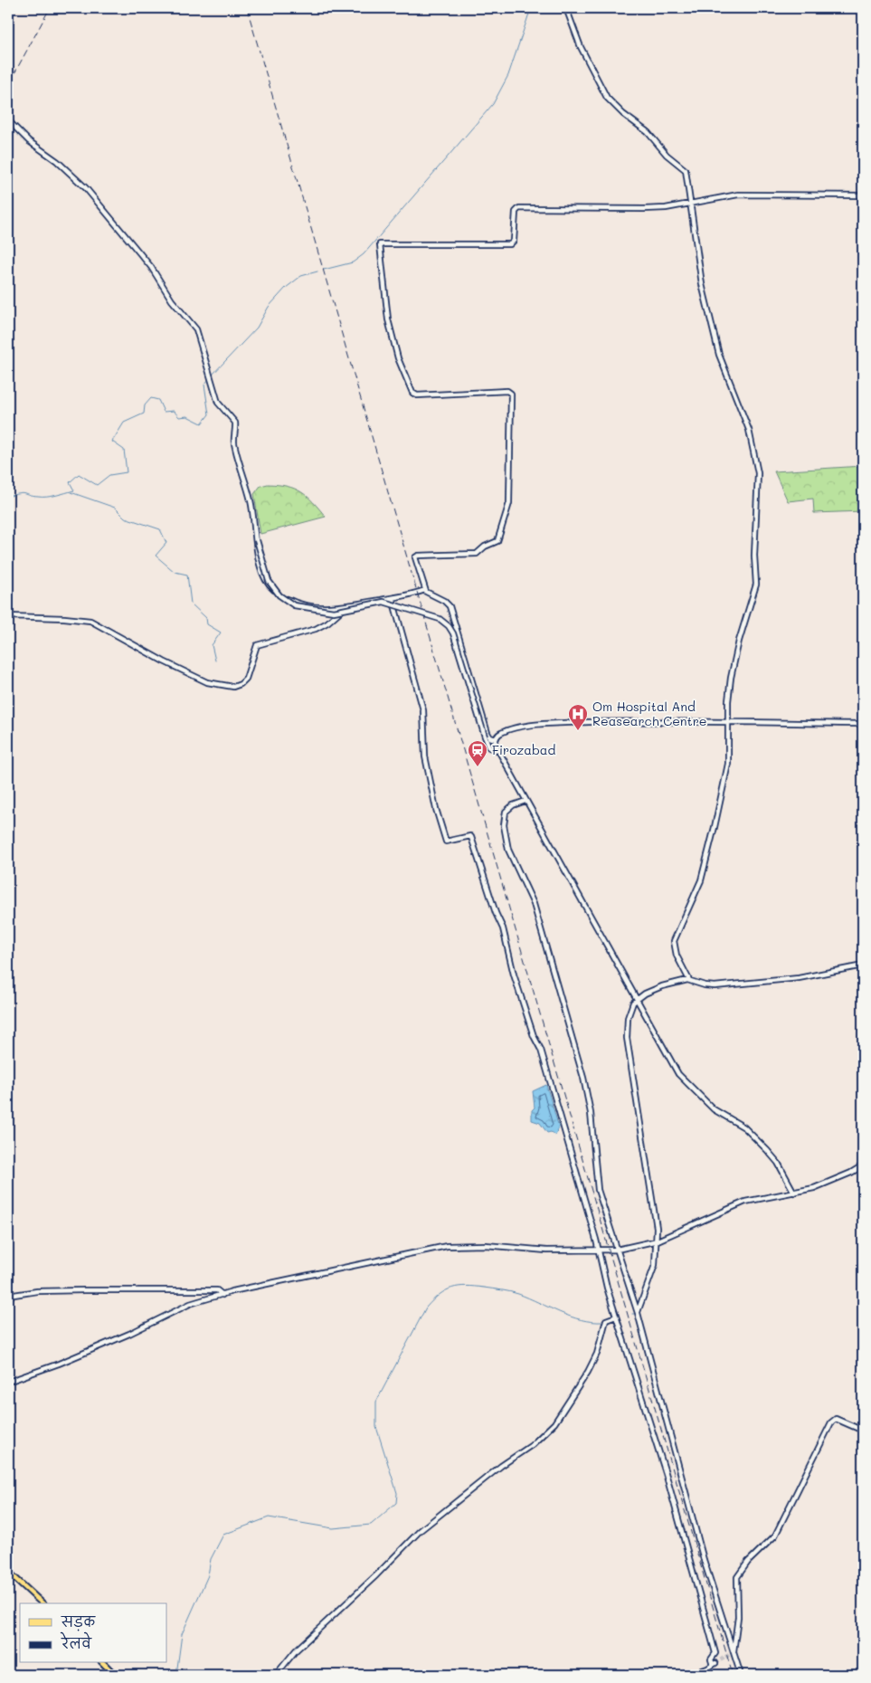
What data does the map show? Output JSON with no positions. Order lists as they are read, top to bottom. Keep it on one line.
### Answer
{"places":{"hospital":["Om Hospital And Reasearch Centre"],"station":["Firozabad"]},"legend":["सड़क","रेलवे"]}
